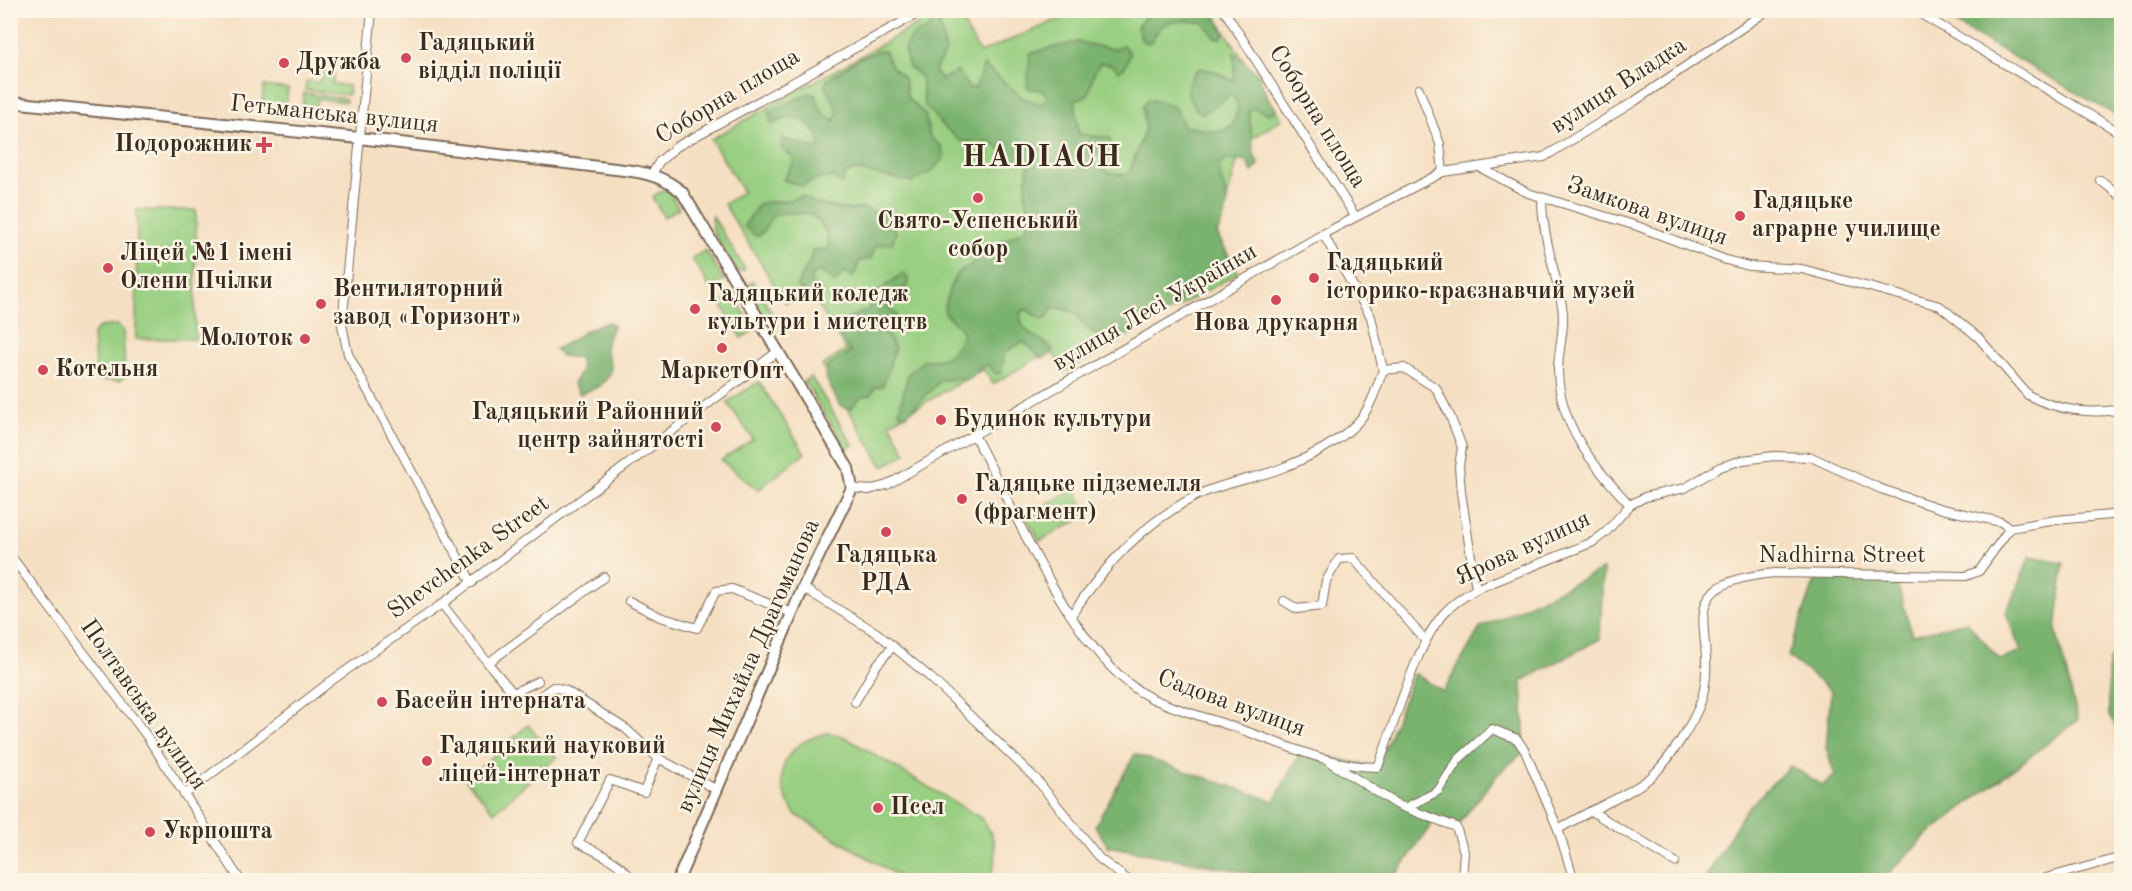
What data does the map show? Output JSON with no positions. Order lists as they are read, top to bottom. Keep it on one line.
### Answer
{"streets":{"street":["вулиця Владка","Соборна площа","Гетьманська вулиця","Замкова вулиця","вулиця Лесі Українки","Ярова вулиця","Nadhirna Street","Shevchenka Street","вулиця Михайла Драгоманова","Садова вулиця","Полтавська вулиця"]},"crossings":[["вулиця Владка","Замкова вулиця"],["вулиця Владка","вулиця Лесі Українки"],["Соборна площа","Гетьманська вулиця"],["Соборна площа","вулиця Лесі Українки"],["Соборна площа","Shevchenka Street"],["Соборна площа","вулиця Михайла Драгоманова"],["Замкова вулиця","вулиця Лесі Українки"],["вулиця Лесі Українки","вулиця Михайла Драгоманова"],["вулиця Лесі Українки","Садова вулиця"],["Ярова вулиця","Nadhirna Street"],["Ярова вулиця","Садова вулиця"],["Shevchenka Street","Полтавська вулиця"]],"districts":["HADIACH"],"places":{"other":["Гадяцький відділ поліції","Дружба","Свято-Успенський собор","Гадяцьке аграрне училище","Ліцей №1 імені Олени Пчілки","Гадяцький історико-краєзнавчий музей","Нова друкарня","Вентиляторний завод «Горизонт»","Гадяцький коледж культури і мистецтв","Молоток","МаркетОпт","Котельня","Будинок культури","Гадяцький Районний центр зайнятості","Гадяцьке підземелля (фрагмент)","Гадяцька РДА","Басейн інтерната","Гадяцький науковий ліцей-інтернат","Псел","Укрпошта"],"health":["Подорожник"]}}
